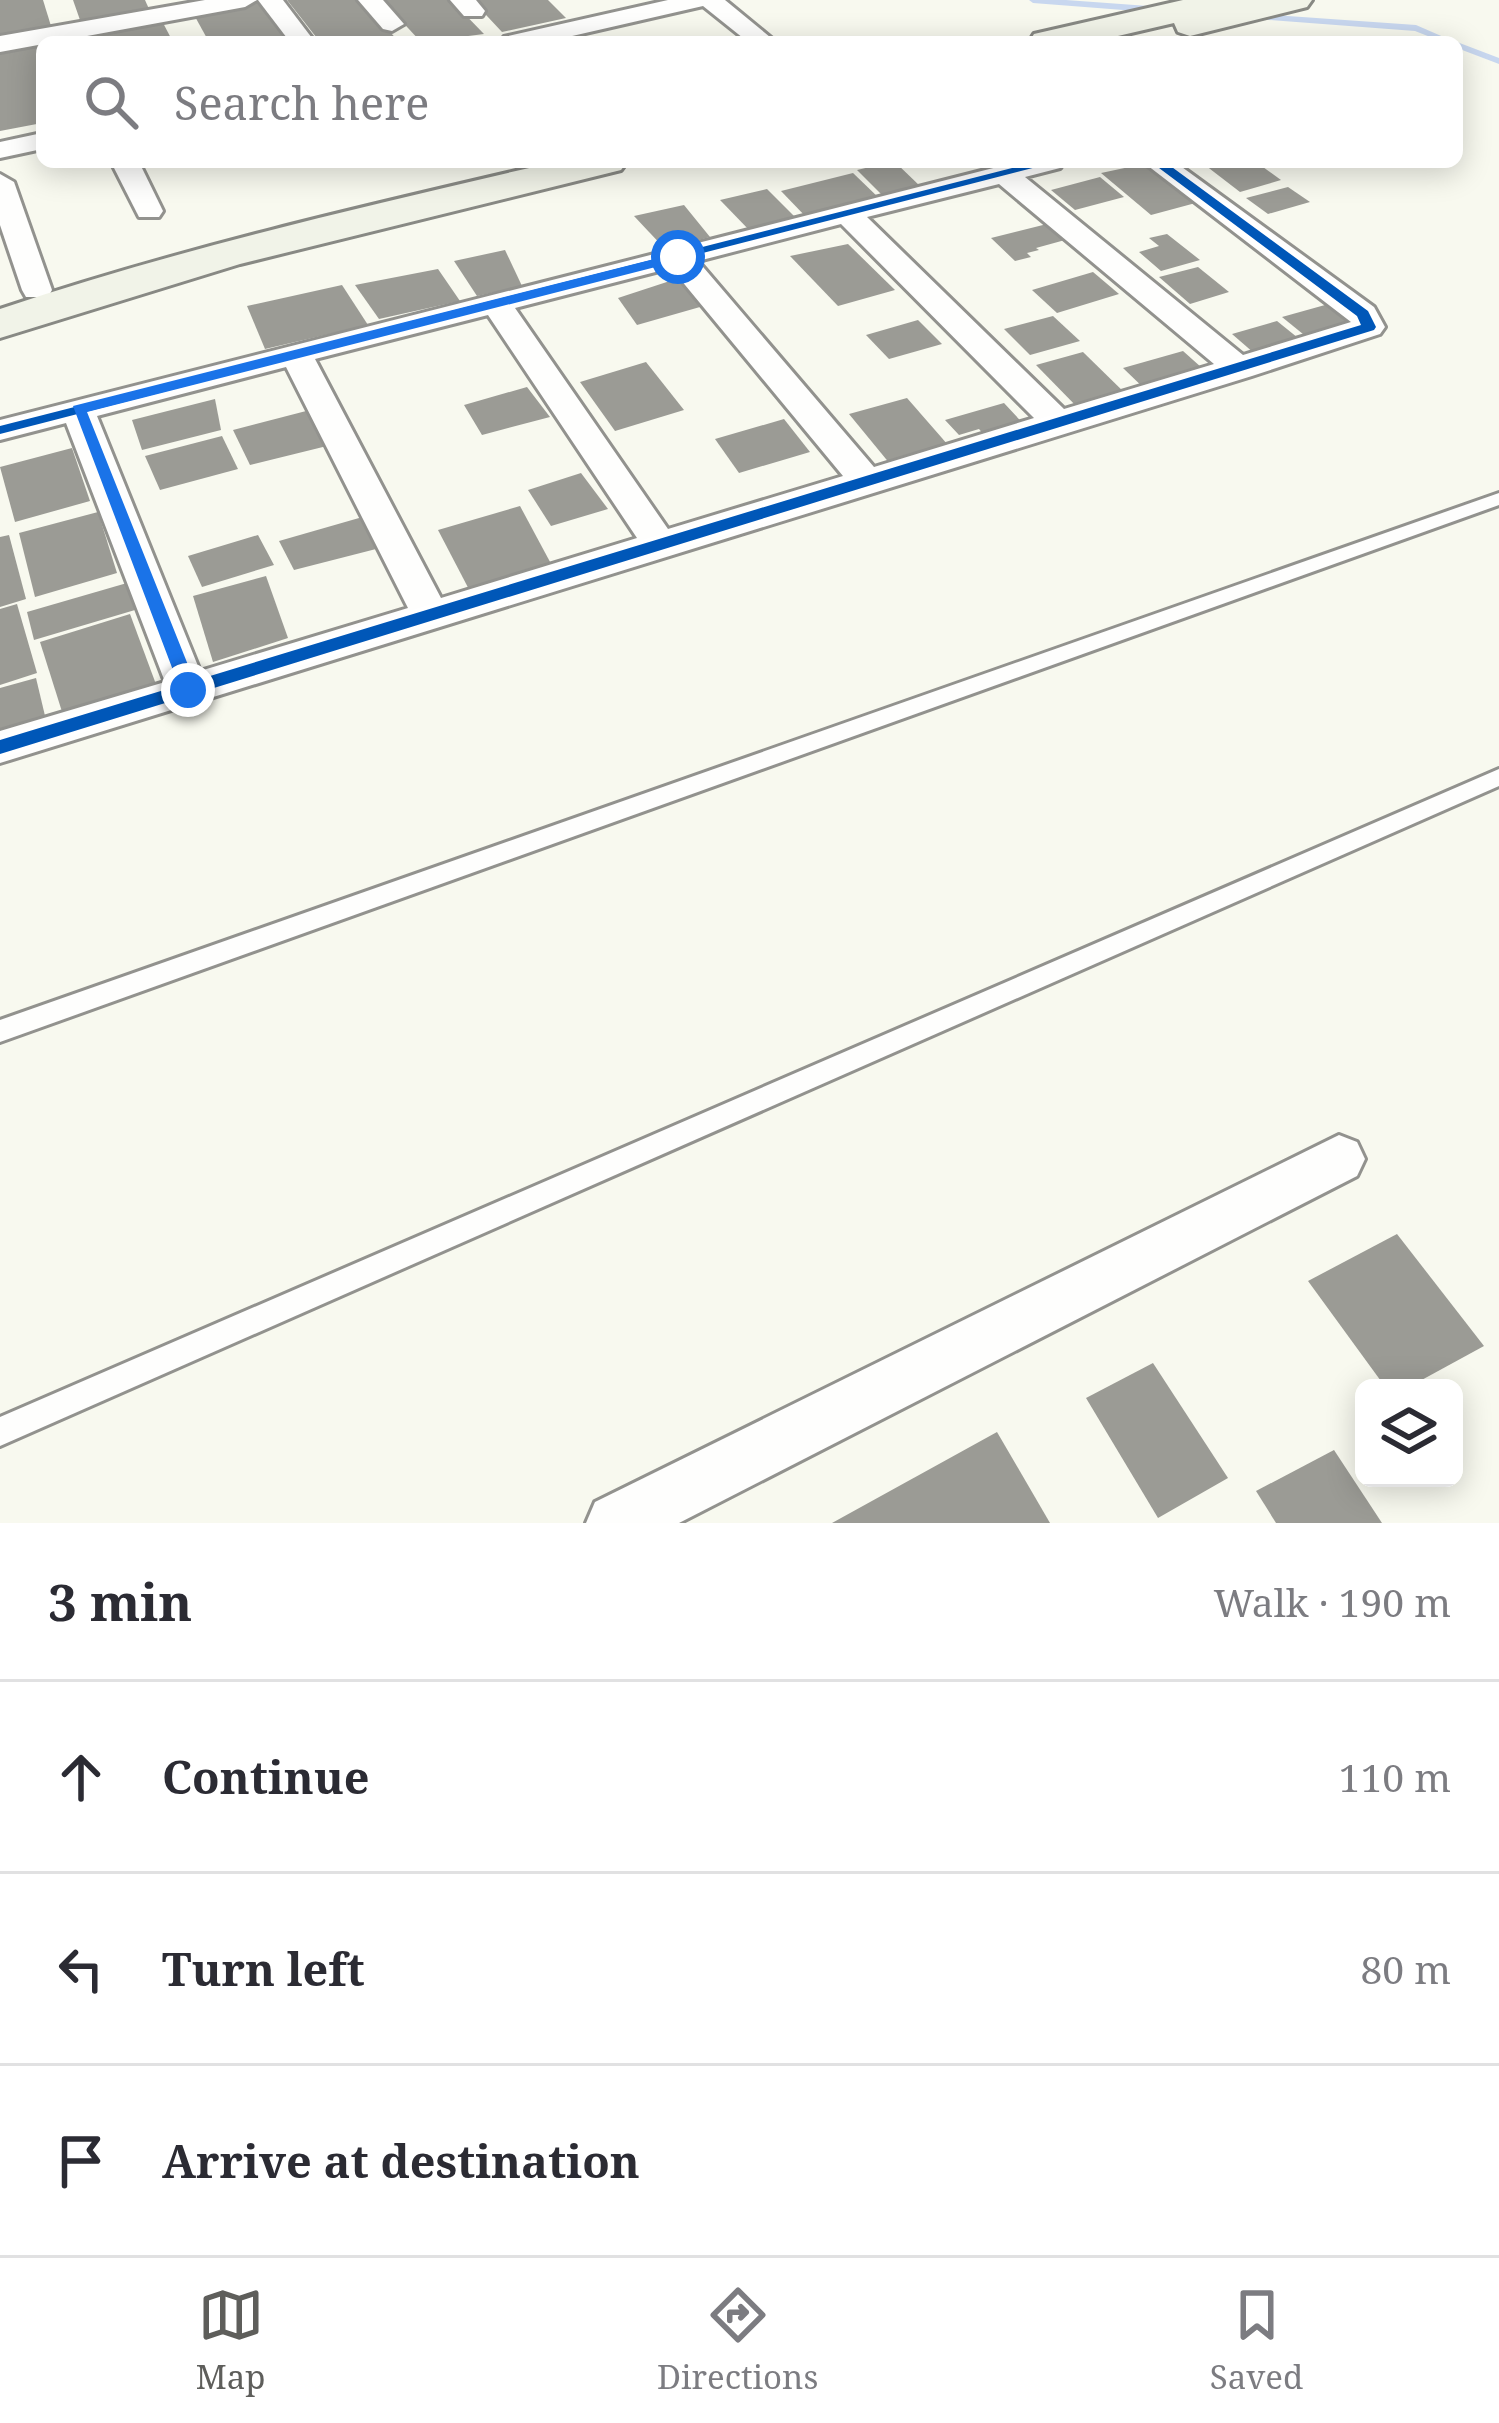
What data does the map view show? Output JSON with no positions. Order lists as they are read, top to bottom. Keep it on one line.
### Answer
{"page":{"search":"Search here","heading":["3 min","Walk · 190 m"],"list":[["Continue","110 m"],["Turn left","80 m"],"Arrive at destination"],"nav":["Map","Directions","Saved"]}}
